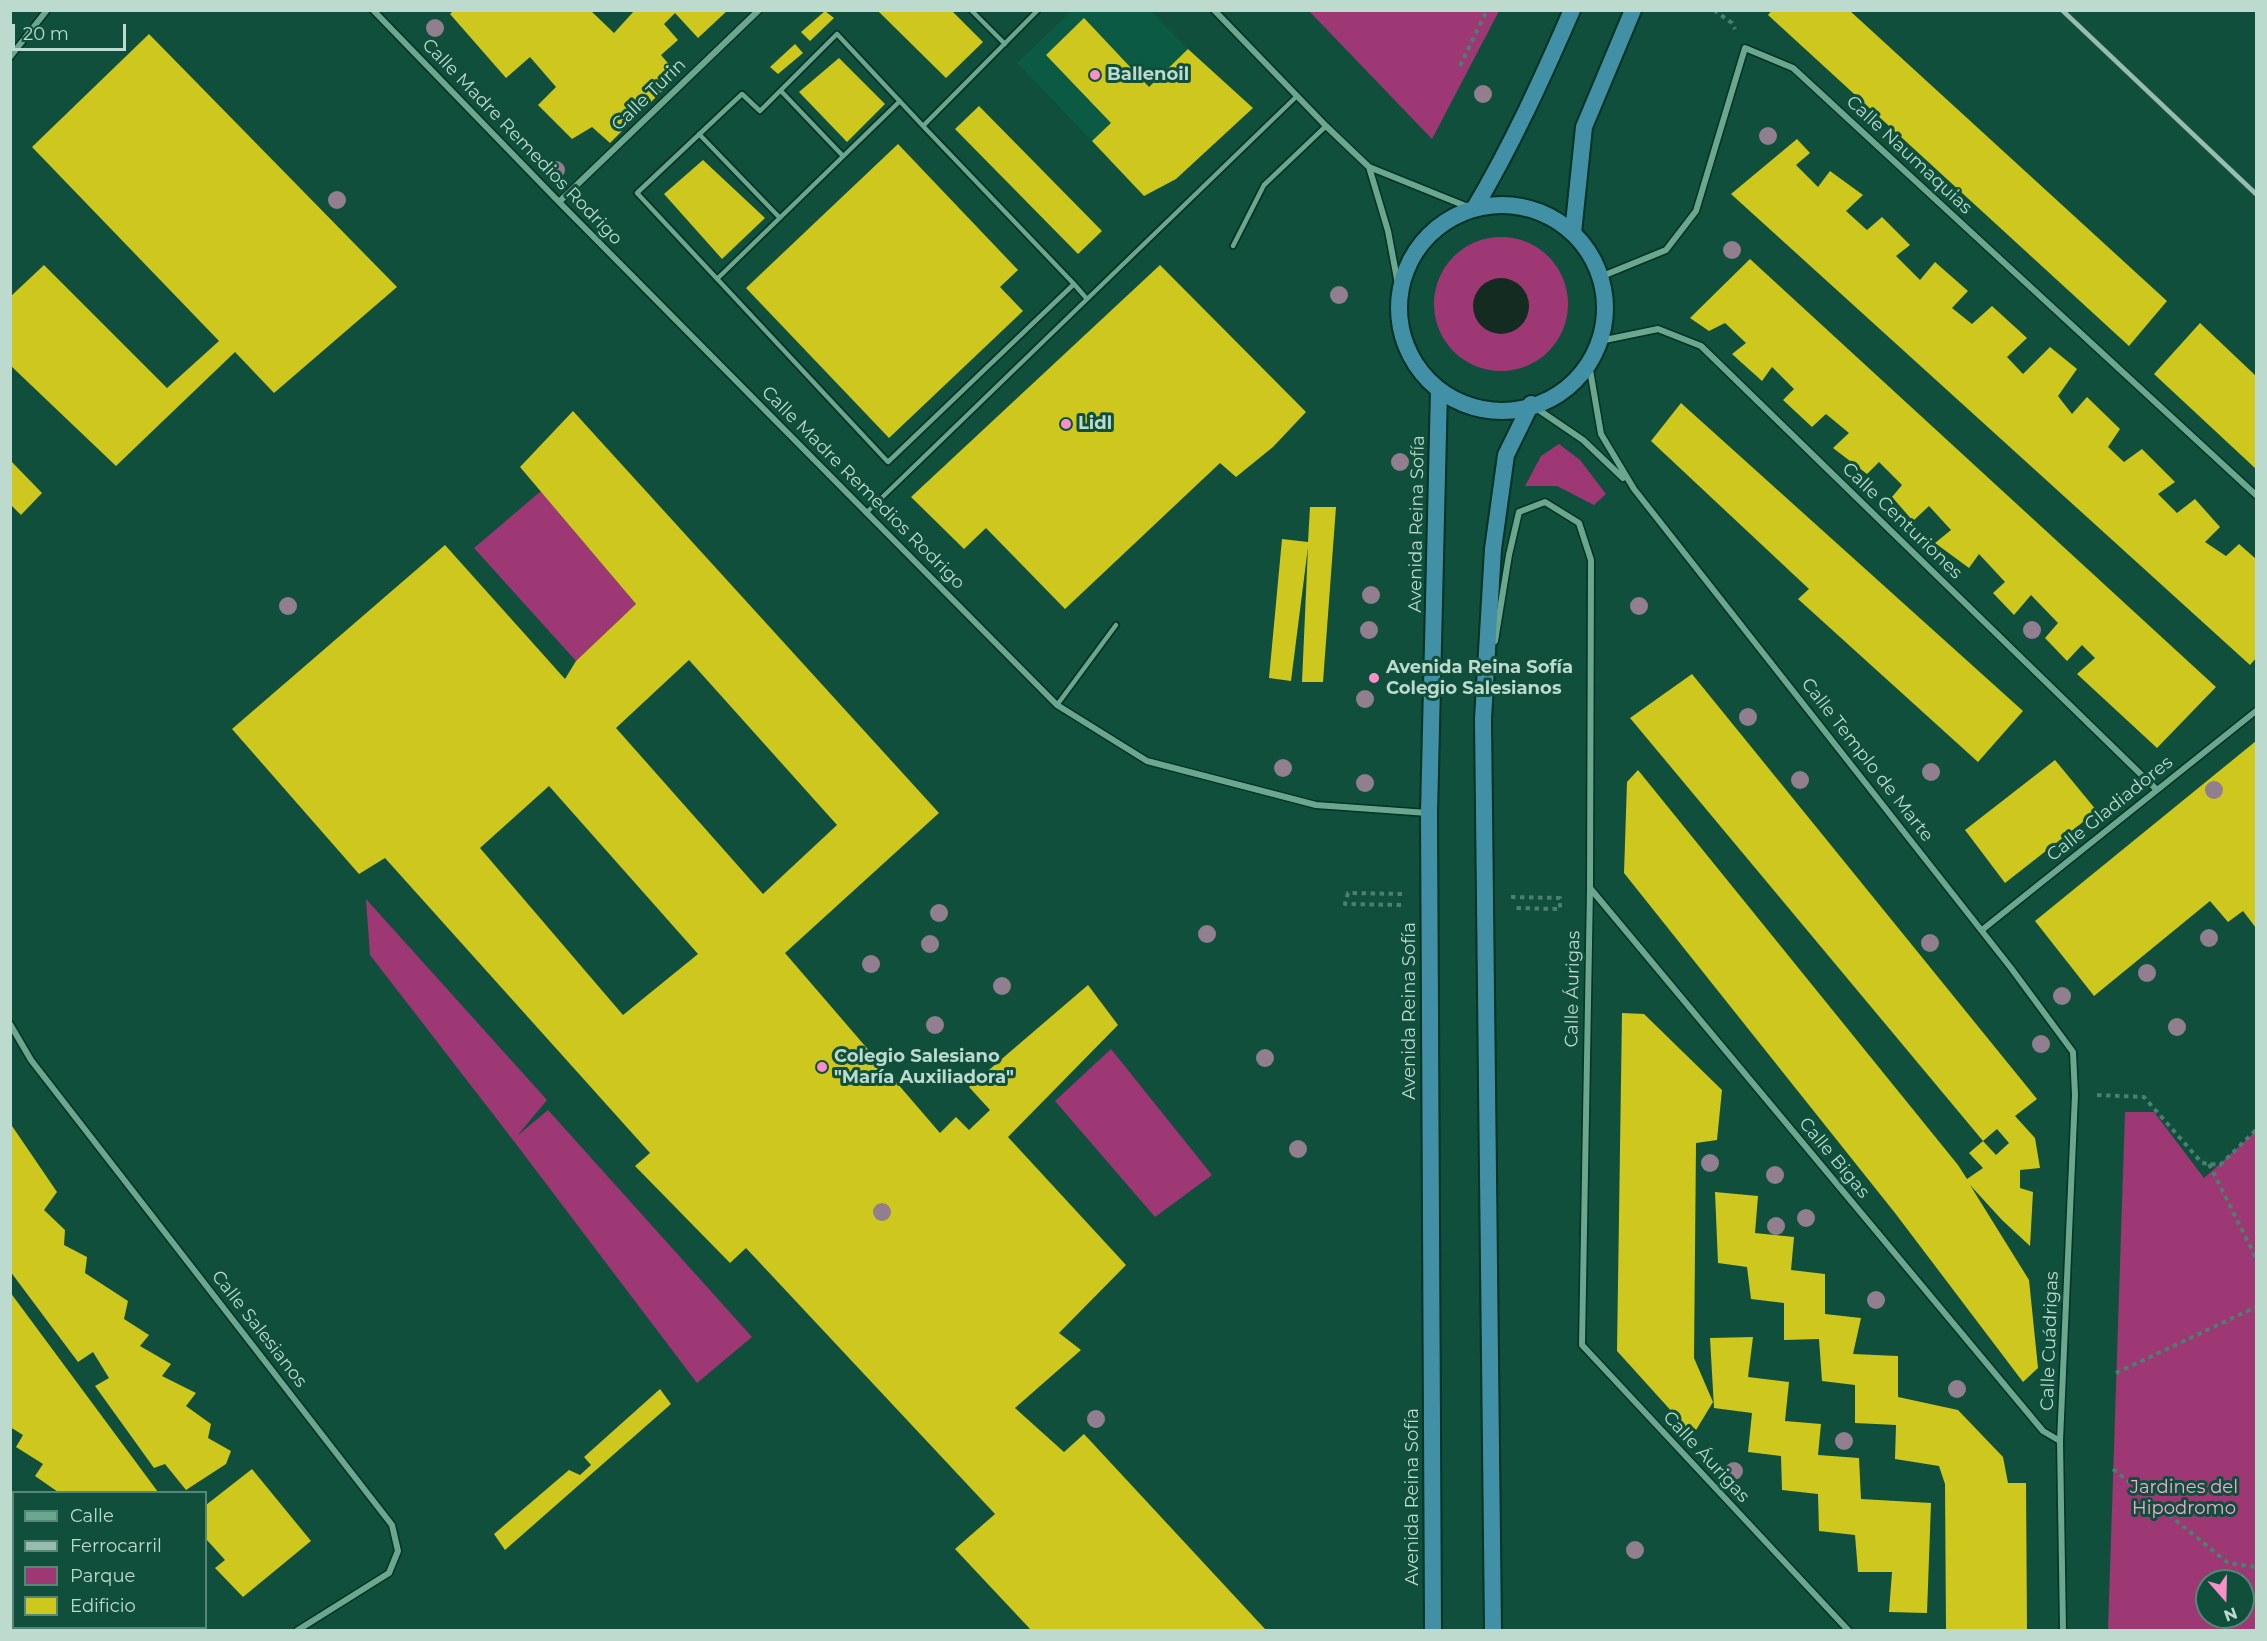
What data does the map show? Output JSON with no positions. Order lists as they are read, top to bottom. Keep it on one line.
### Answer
{"streets":{"highway":["Avenida Reina Sofía"],"street":["Calle Turin","Calle Madre Remedios Rodrigo","Calle Naumaquias","Calle Centuriones","Calle Templo de Marte","Calle Gladiadores","Calle Áurigas","Calle Bigas","Calle Salesianos","Calle Cuádrigas"]},"crossings":[["Calle Turin","Calle Madre Remedios Rodrigo"],["Calle Madre Remedios Rodrigo","Avenida Reina Sofía"],["Calle Naumaquias","Calle Centuriones"],["Calle Naumaquias","Avenida Reina Sofía"],["Calle Naumaquias","Calle Templo de Marte"],["Calle Centuriones","Avenida Reina Sofía"],["Calle Centuriones","Calle Templo de Marte"],["Calle Centuriones","Calle Gladiadores"],["Avenida Reina Sofía","Calle Templo de Marte"],["Calle Templo de Marte","Calle Gladiadores"],["Calle Templo de Marte","Calle Cuádrigas"],["Calle Áurigas","Calle Bigas"],["Calle Bigas","Calle Cuádrigas"]],"parks":["Jardines del Hipodromo"],"places":["Ballenoil","Lidl","Avenida Reina Sofía Colegio Salesianos","Colegio Salesiano \"María Auxiliadora\""],"legend":["Calle","Ferrocarril","Parque","Edificio"],"scale_bar":"20 m","north":"bottom"}
